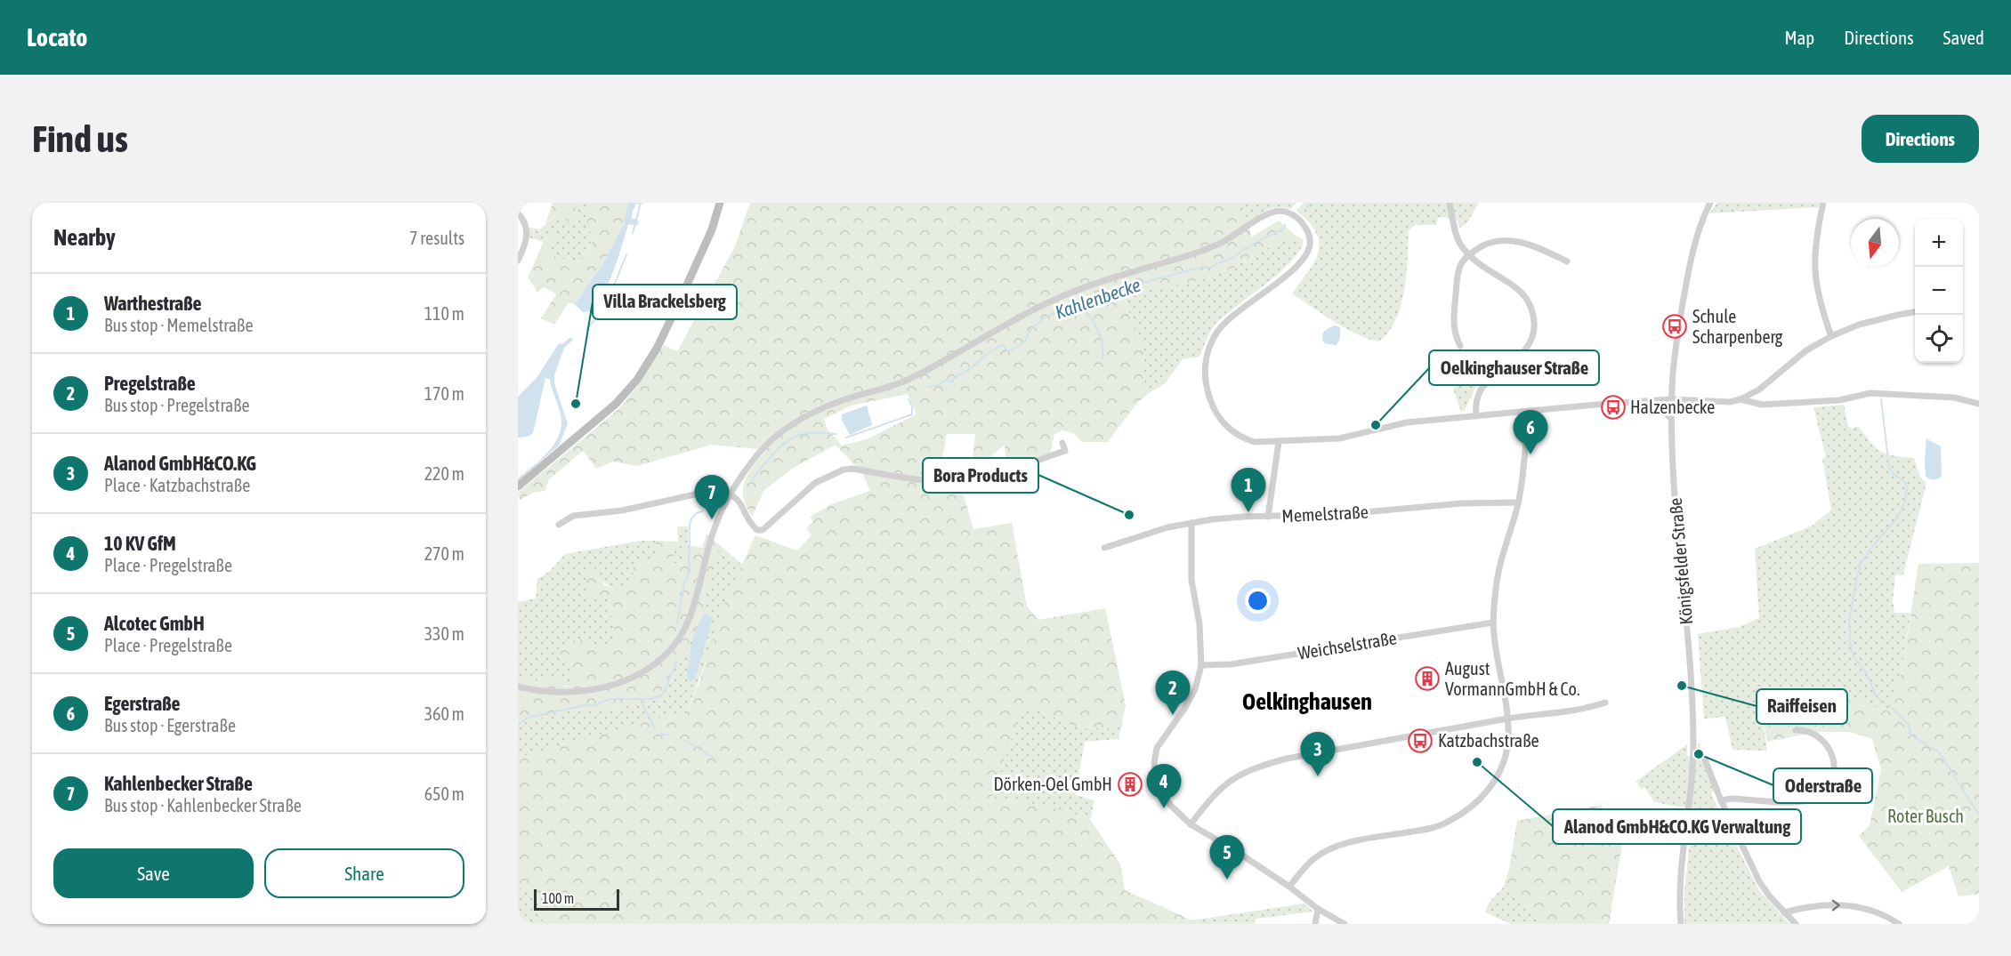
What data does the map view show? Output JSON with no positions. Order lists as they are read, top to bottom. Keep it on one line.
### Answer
{"streets":{"street":["Memelstraße","Königsfelder Straße","Weichselstraße"]},"districts":["Oelkinghausen"],"water":["Kahlenbecke"],"parks":["Roter Busch"],"places":{"bus stop":["Schule Scharpenberg","Halzenbecke","Katzbachstraße"],"other":["Villa Brackelsberg","Oelkinghauser Straße","Bora Products","Raiffeisen","Oderstraße","Alanod GmbH&CO.KG Verwaltung"],"building":["August VormannGmbH & Co.","Dörken-Oel GmbH"]},"scale_bar":"100 m","north":"bottom","page":{"header":"Locato","nav":["Map","Directions","Saved"],"buttons":["Directions",["Save","Share"]],"title":"Find us","heading":["Nearby","7 results"],"map_buttons":["+","−"],"list":[{"mark":"1","name":"Warthestraße","note":"Bus stop · Memelstraße","value":"110 m"},{"mark":"2","name":"Pregelstraße","note":"Bus stop · Pregelstraße","value":"170 m"},{"mark":"3","name":"Alanod GmbH&CO.KG","note":"Place · Katzbachstraße","value":"220 m"},{"mark":"4","name":"10 KV GfM","note":"Place · Pregelstraße","value":"270 m"},{"mark":"5","name":"Alcotec GmbH","note":"Place · Pregelstraße","value":"330 m"},{"mark":"6","name":"Egerstraße","note":"Bus stop · Egerstraße","value":"360 m"},{"mark":"7","name":"Kahlenbecker Straße","note":"Bus stop · Kahlenbecker Straße","value":"650 m"}],"pins":["6","1","7","2","3","4","5"],"scale":"100 m"}}
